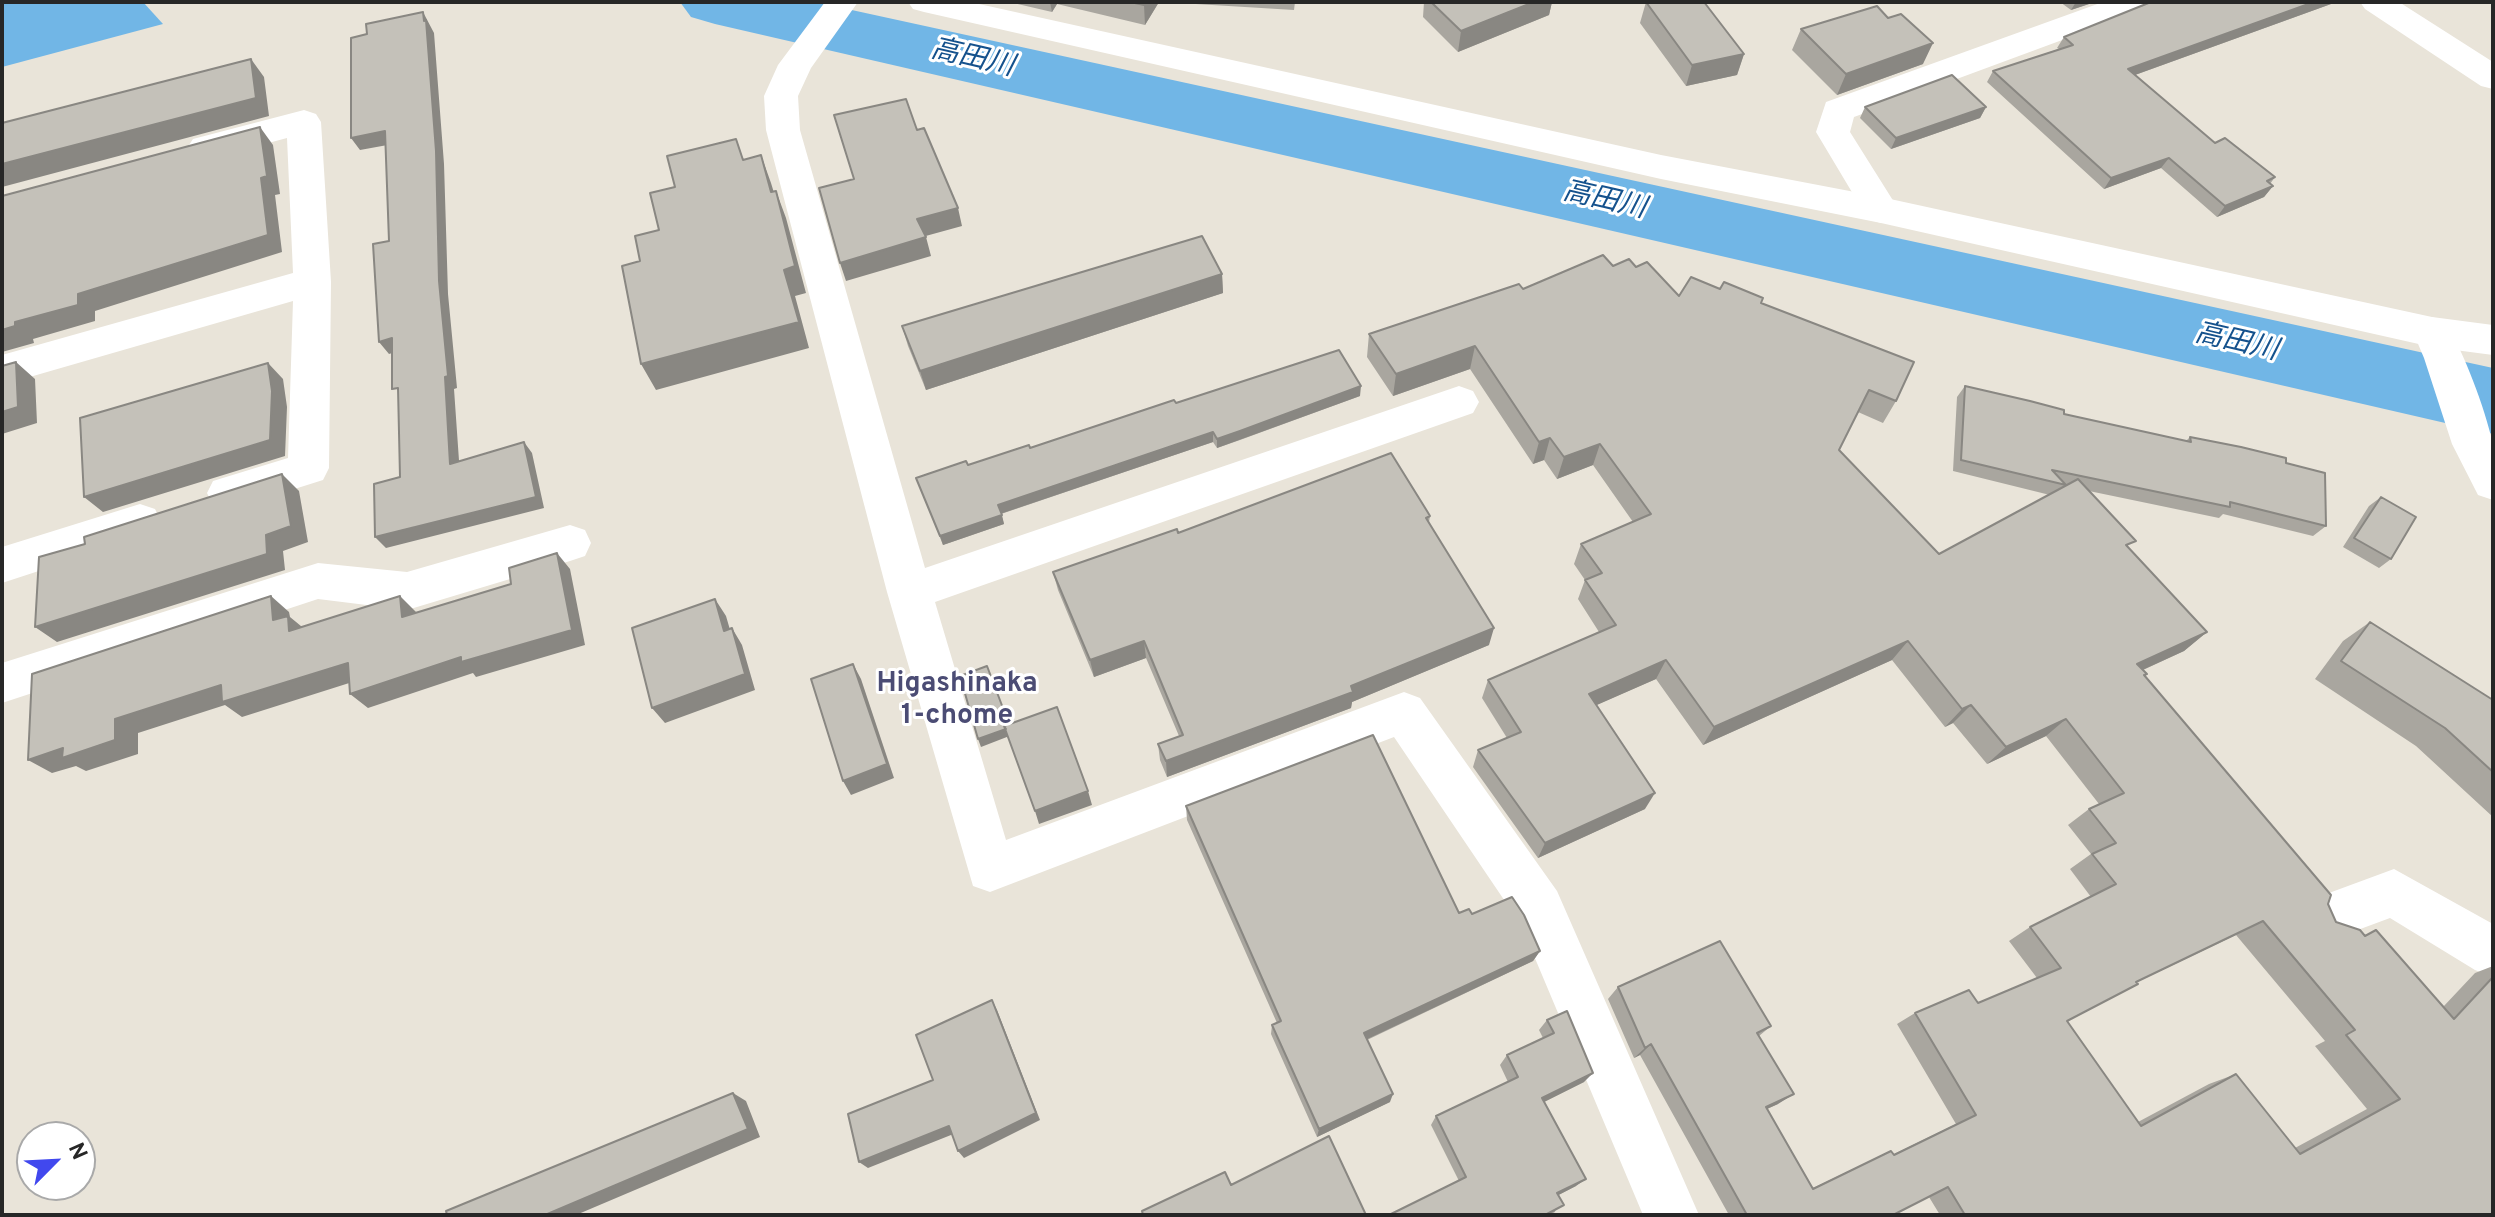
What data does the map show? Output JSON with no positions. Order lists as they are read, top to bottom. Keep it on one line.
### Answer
{"districts":["Higashinaka 1-chome"],"water":["高田川"],"north":"top right"}
